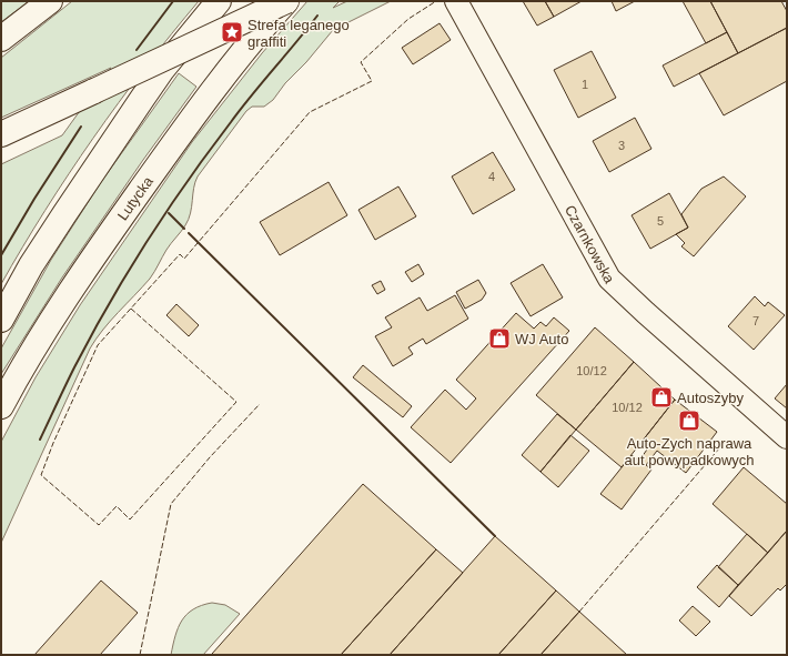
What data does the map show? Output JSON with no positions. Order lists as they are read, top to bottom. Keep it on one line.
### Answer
{"streets":{"main road":["Lutycka"],"street":["Czarnkowska"]},"places":{"place":["Strefa leganego graffiti"],"shop":["WJ Auto","Autoszyby","Auto-Zych naprawa aut powypadkowych"]},"house_numbers":["1","3","4","5","7","10/12","10/12"]}
